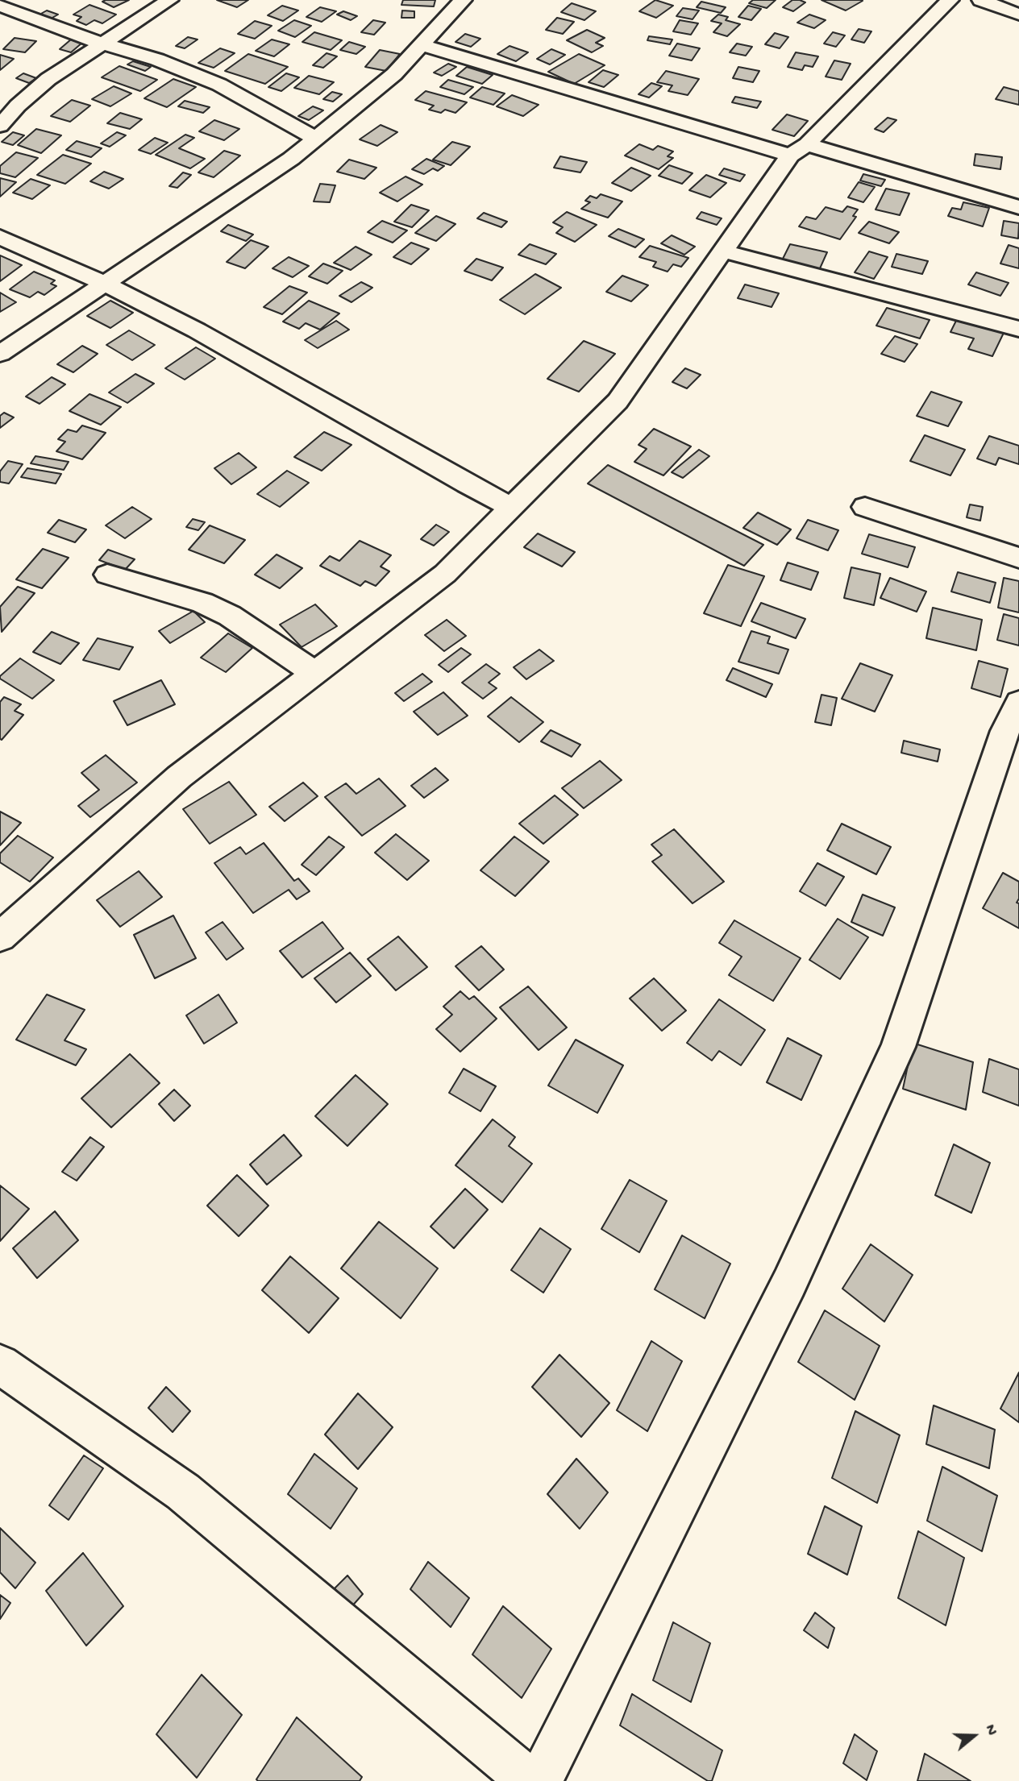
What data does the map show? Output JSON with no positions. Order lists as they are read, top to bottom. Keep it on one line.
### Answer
{"north":"right"}
